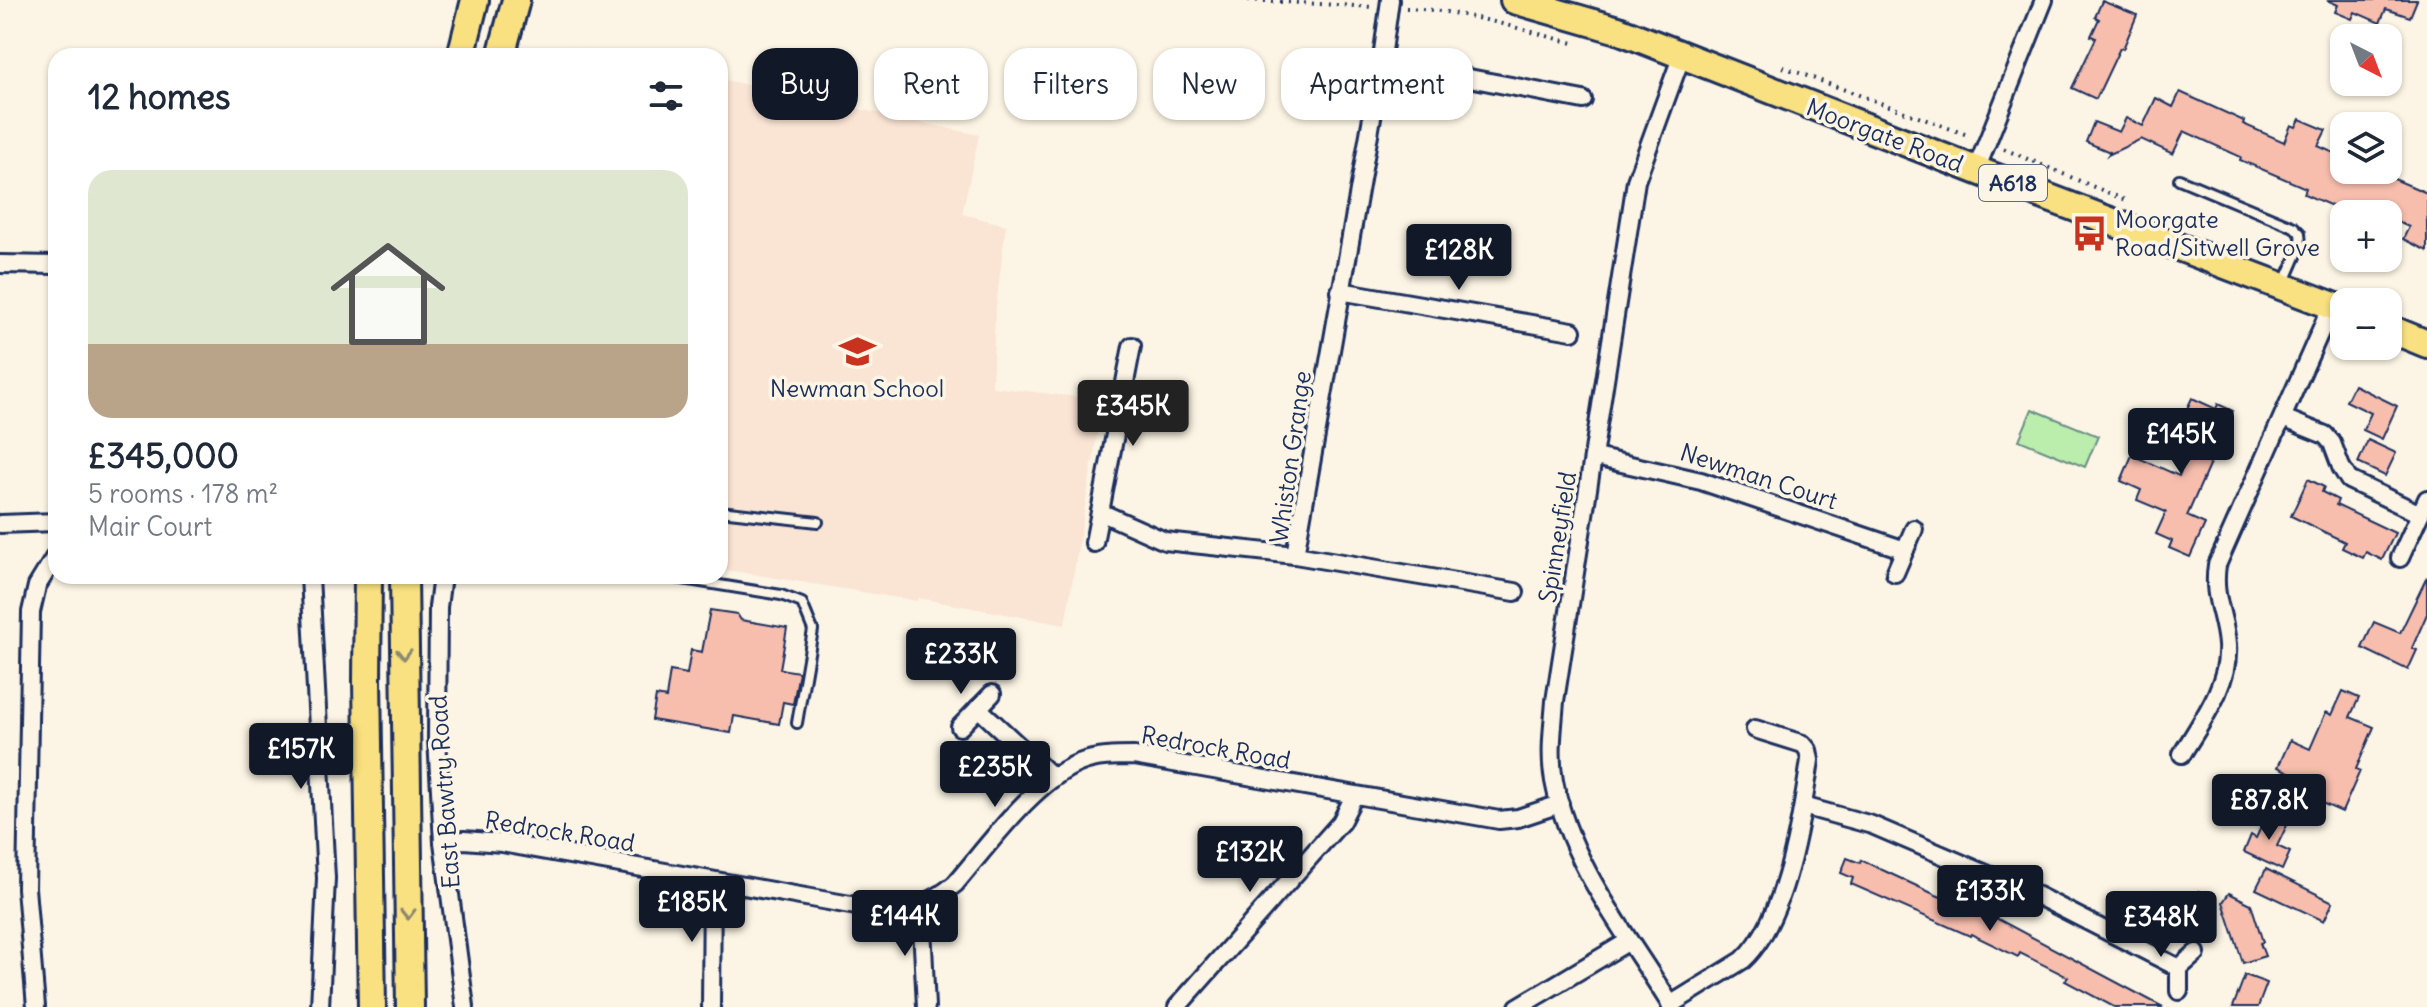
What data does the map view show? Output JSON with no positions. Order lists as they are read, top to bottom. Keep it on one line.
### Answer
{"streets":{"main road":["Moorgate Road","A618","East Bawtry Road"],"street":["Whiston Grange","Newman Court","Spinneyfield","Redrock Road"]},"crossings":[["Moorgate Road","Spinneyfield"],["Newman Court","Spinneyfield"],["Spinneyfield","Redrock Road"],["Redrock Road","East Bawtry Road"]],"places":{"bus stop":["Moorgate Road/Sitwell Grove"],"school or university":["Newman School"]},"north":"bottom right","page":{"map_buttons":["+","−"],"chip":["Buy","Rent","Filters","New","Apartment"],"heading":"12 homes","list":[{"name":"£345,000","note":"5 rooms · 178 m² · Mair Court"}],"price":["£128K","£345K","£145K","£233K","£157K","£235K","£87.8K","£132K","£133K","£185K","£144K","£348K"]}}
